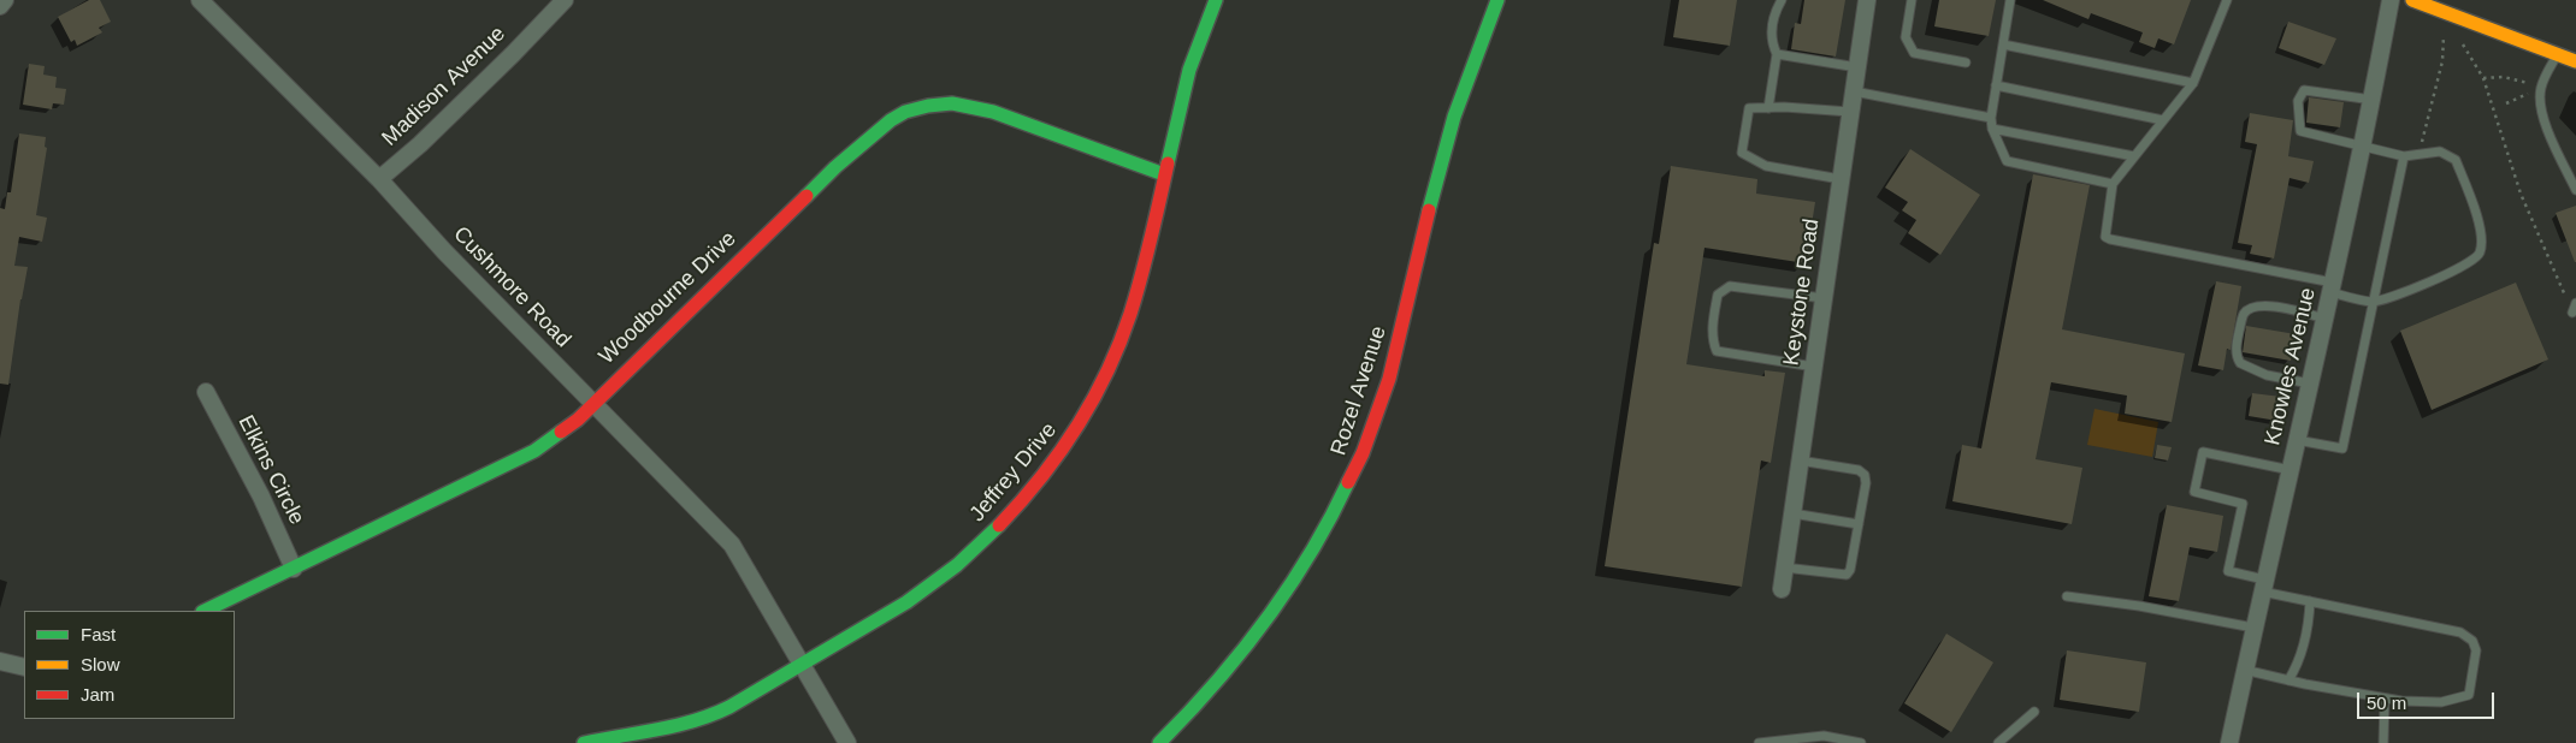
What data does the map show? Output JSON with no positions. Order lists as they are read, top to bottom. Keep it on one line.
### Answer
{"streets":{"street":["Madison Avenue","Cushmore Road","Keystone Road","Woodbourne Drive","Knowles Avenue","Rozel Avenue","Elkins Circle","Jeffrey Drive"]},"crossings":[["Madison Avenue","Cushmore Road"],["Cushmore Road","Woodbourne Drive"],["Cushmore Road","Jeffrey Drive"],["Woodbourne Drive","Elkins Circle"],["Woodbourne Drive","Jeffrey Drive"]],"legend":["Fast","Slow","Jam"],"scale_bar":"50 m"}
